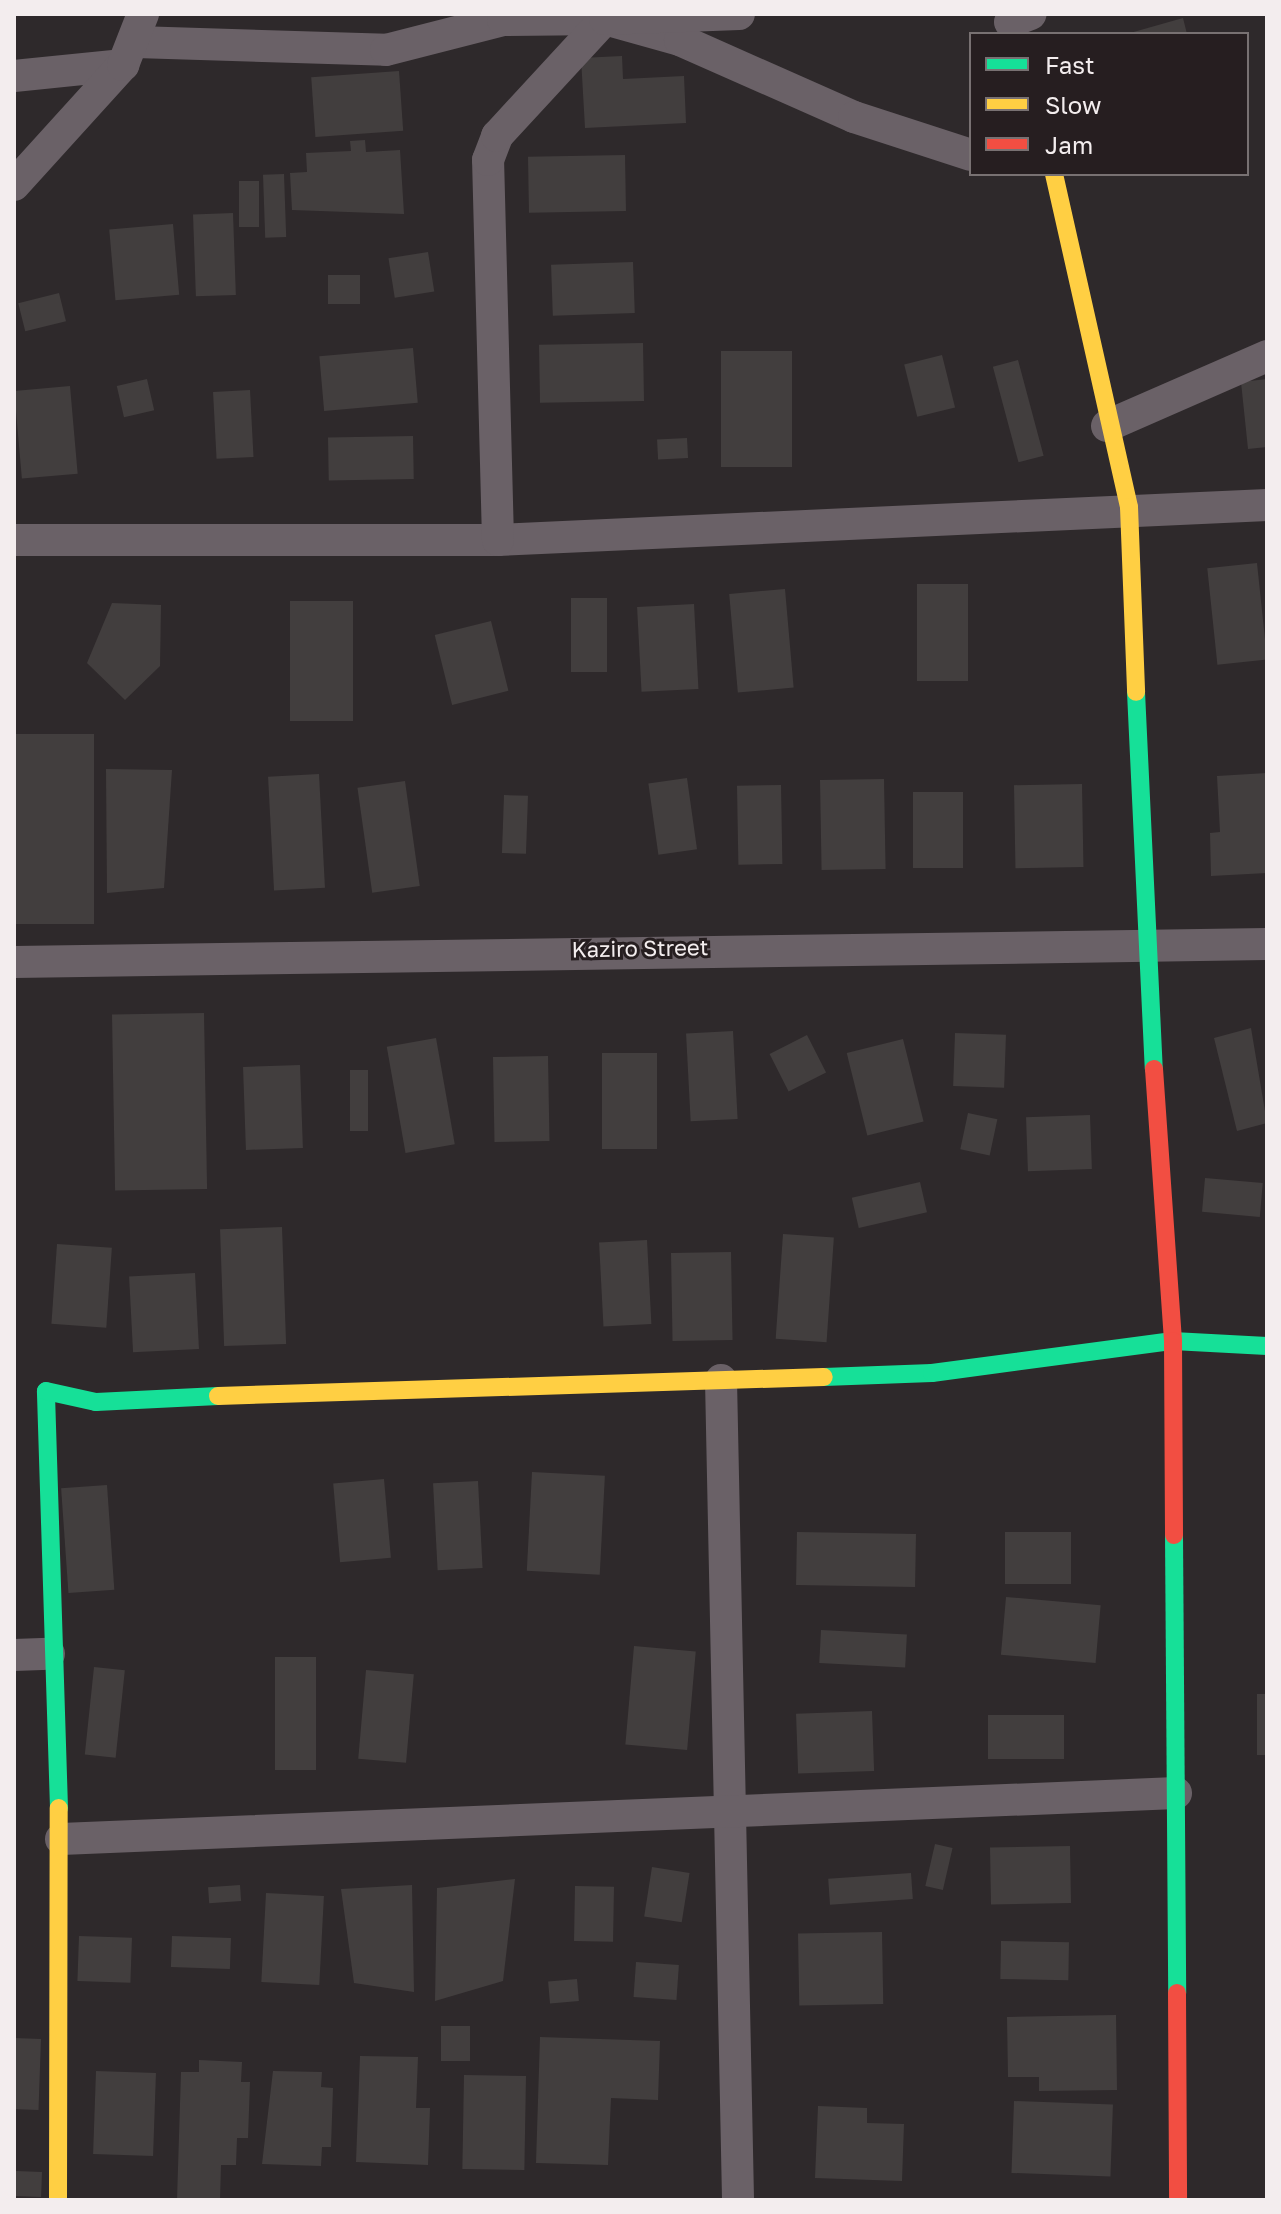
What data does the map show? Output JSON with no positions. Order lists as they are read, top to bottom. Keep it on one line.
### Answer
{"streets":{"street":["Kaziro Street"]},"legend":["Fast","Slow","Jam"]}
